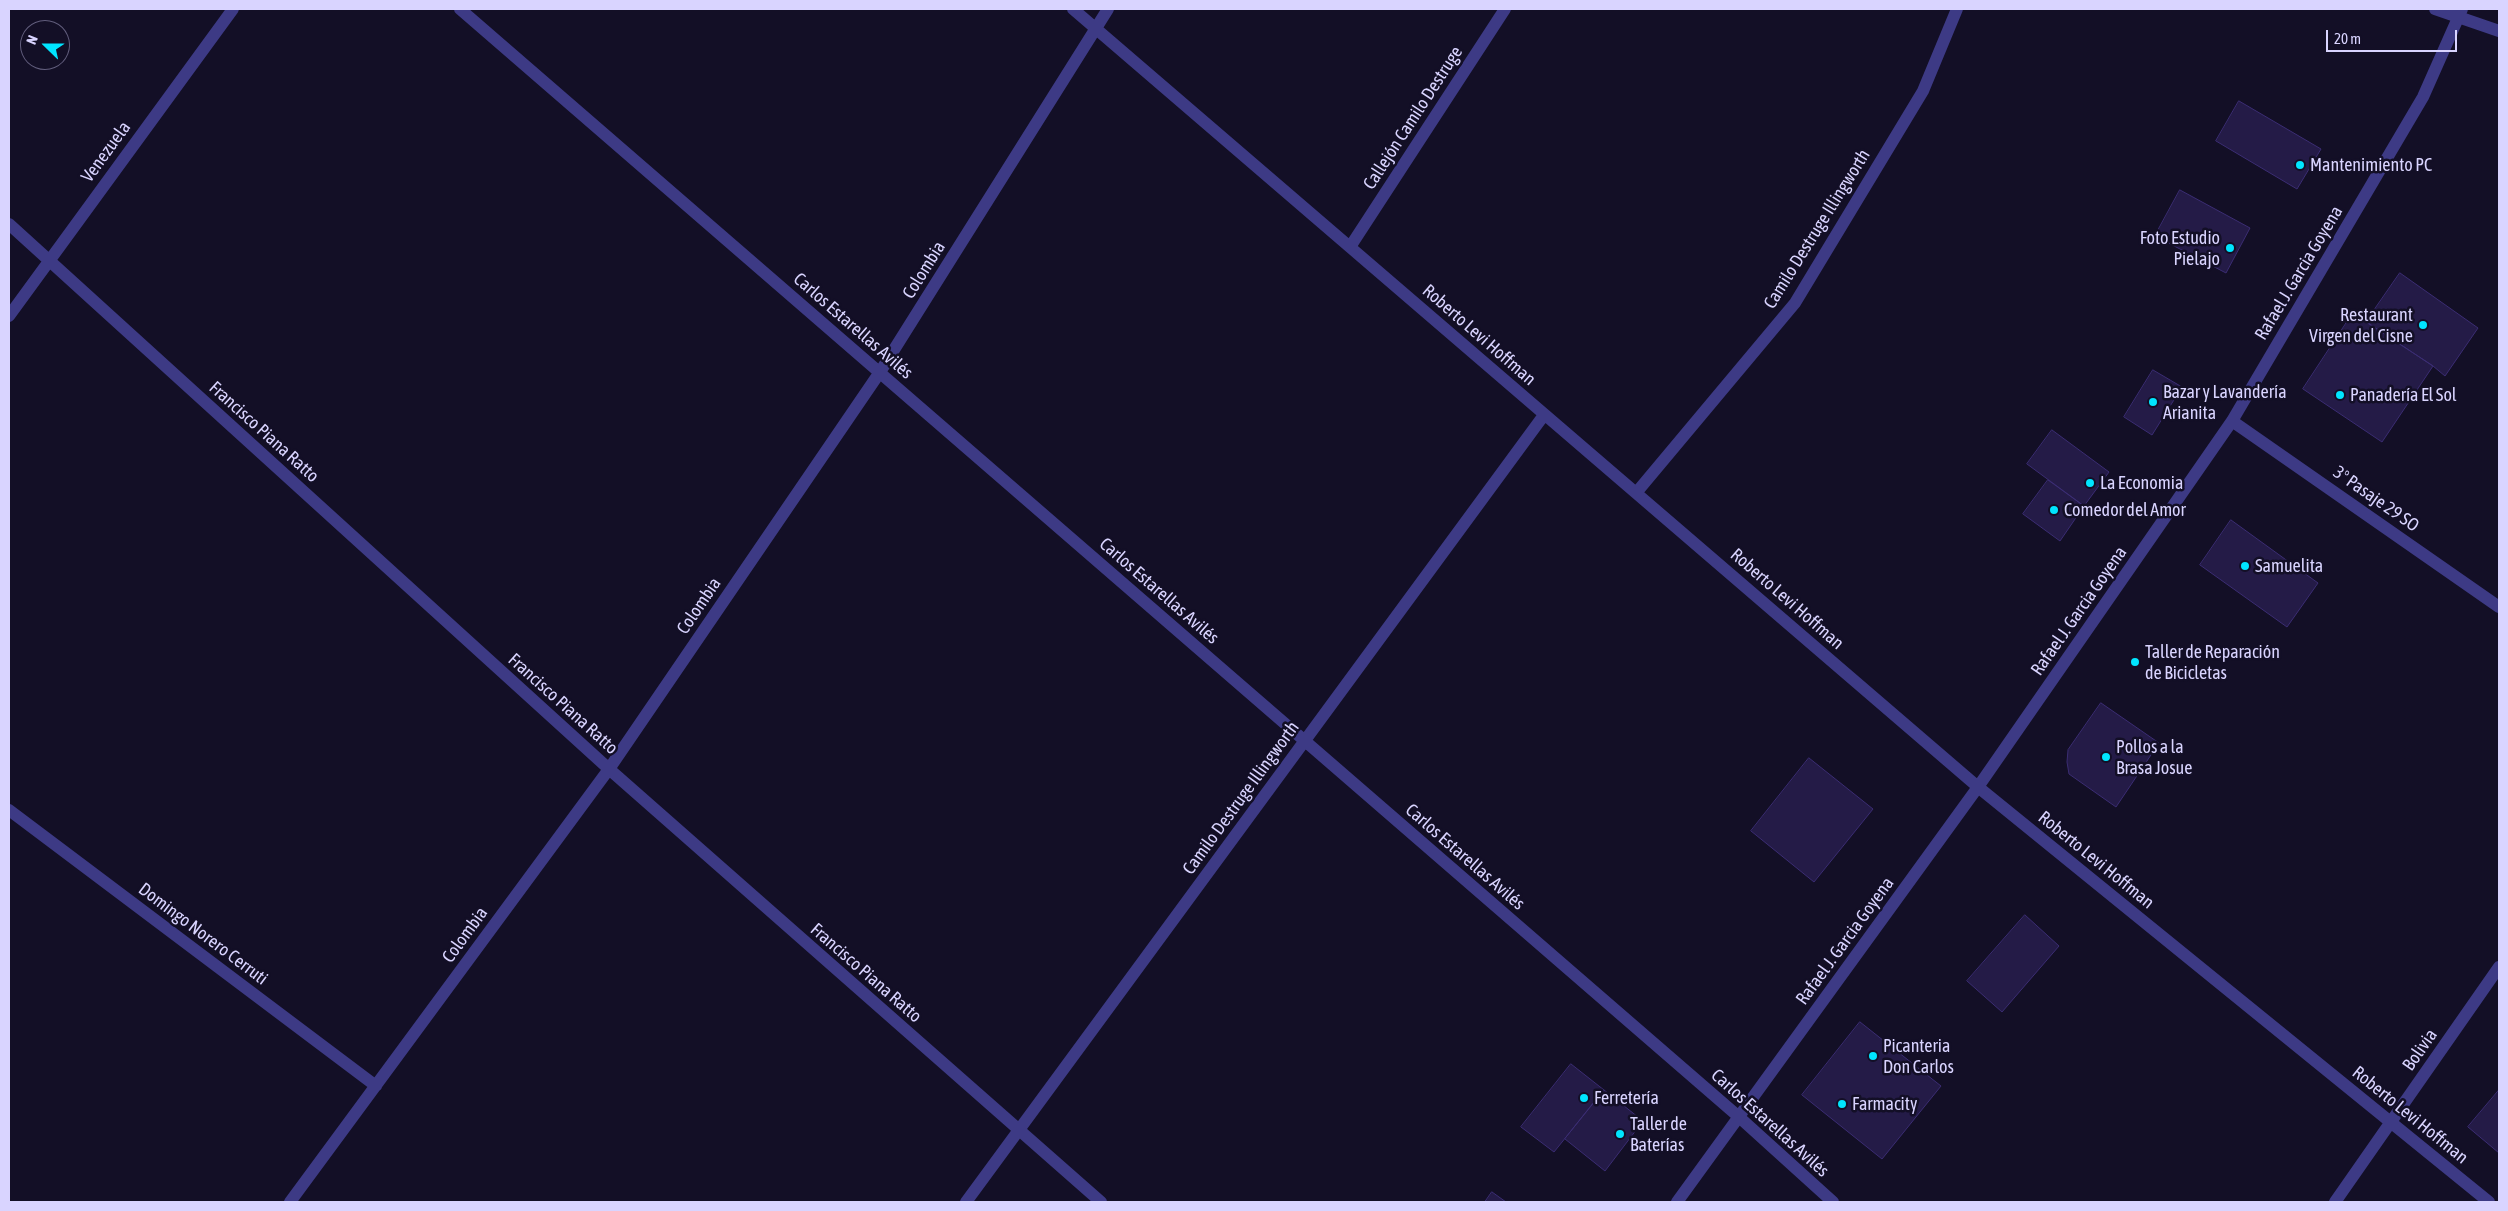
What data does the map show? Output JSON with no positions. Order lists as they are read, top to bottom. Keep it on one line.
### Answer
{"streets":{"street":["Callejón Camilo Destruge","Venezuela","Camilo Destruge Illingworth","Colombia","Rafael J. Garcia Goyena","Carlos Estarellas Avilés","Roberto Levi Hoffman","Francisco Piana Ratto","3º Pasaje 29 SO","Domingo Norero Cerruti","Bolivia"]},"crossings":[["Callejón Camilo Destruge","Roberto Levi Hoffman"],["Venezuela","Francisco Piana Ratto"],["Camilo Destruge Illingworth","Carlos Estarellas Avilés"],["Camilo Destruge Illingworth","Roberto Levi Hoffman"],["Camilo Destruge Illingworth","Francisco Piana Ratto"],["Colombia","Carlos Estarellas Avilés"],["Colombia","Roberto Levi Hoffman"],["Colombia","Francisco Piana Ratto"],["Colombia","Domingo Norero Cerruti"],["Rafael J. Garcia Goyena","Carlos Estarellas Avilés"],["Rafael J. Garcia Goyena","Roberto Levi Hoffman"],["Rafael J. Garcia Goyena","3º Pasaje 29 SO"],["Roberto Levi Hoffman","Bolivia"]],"places":["Mantenimiento PC","Foto Estudio Pielajo","Restaurant Virgen del Cisne","Panadería El Sol","Bazar y Lavandería Arianita","La Economia","Comedor del Amor","Samuelita","Taller de Reparación de Bicicletas","Pollos a la Brasa Josue","Picanteria Don Carlos","Ferretería","Farmacity","Taller de Baterías"],"scale_bar":"20 m","north":"left"}
